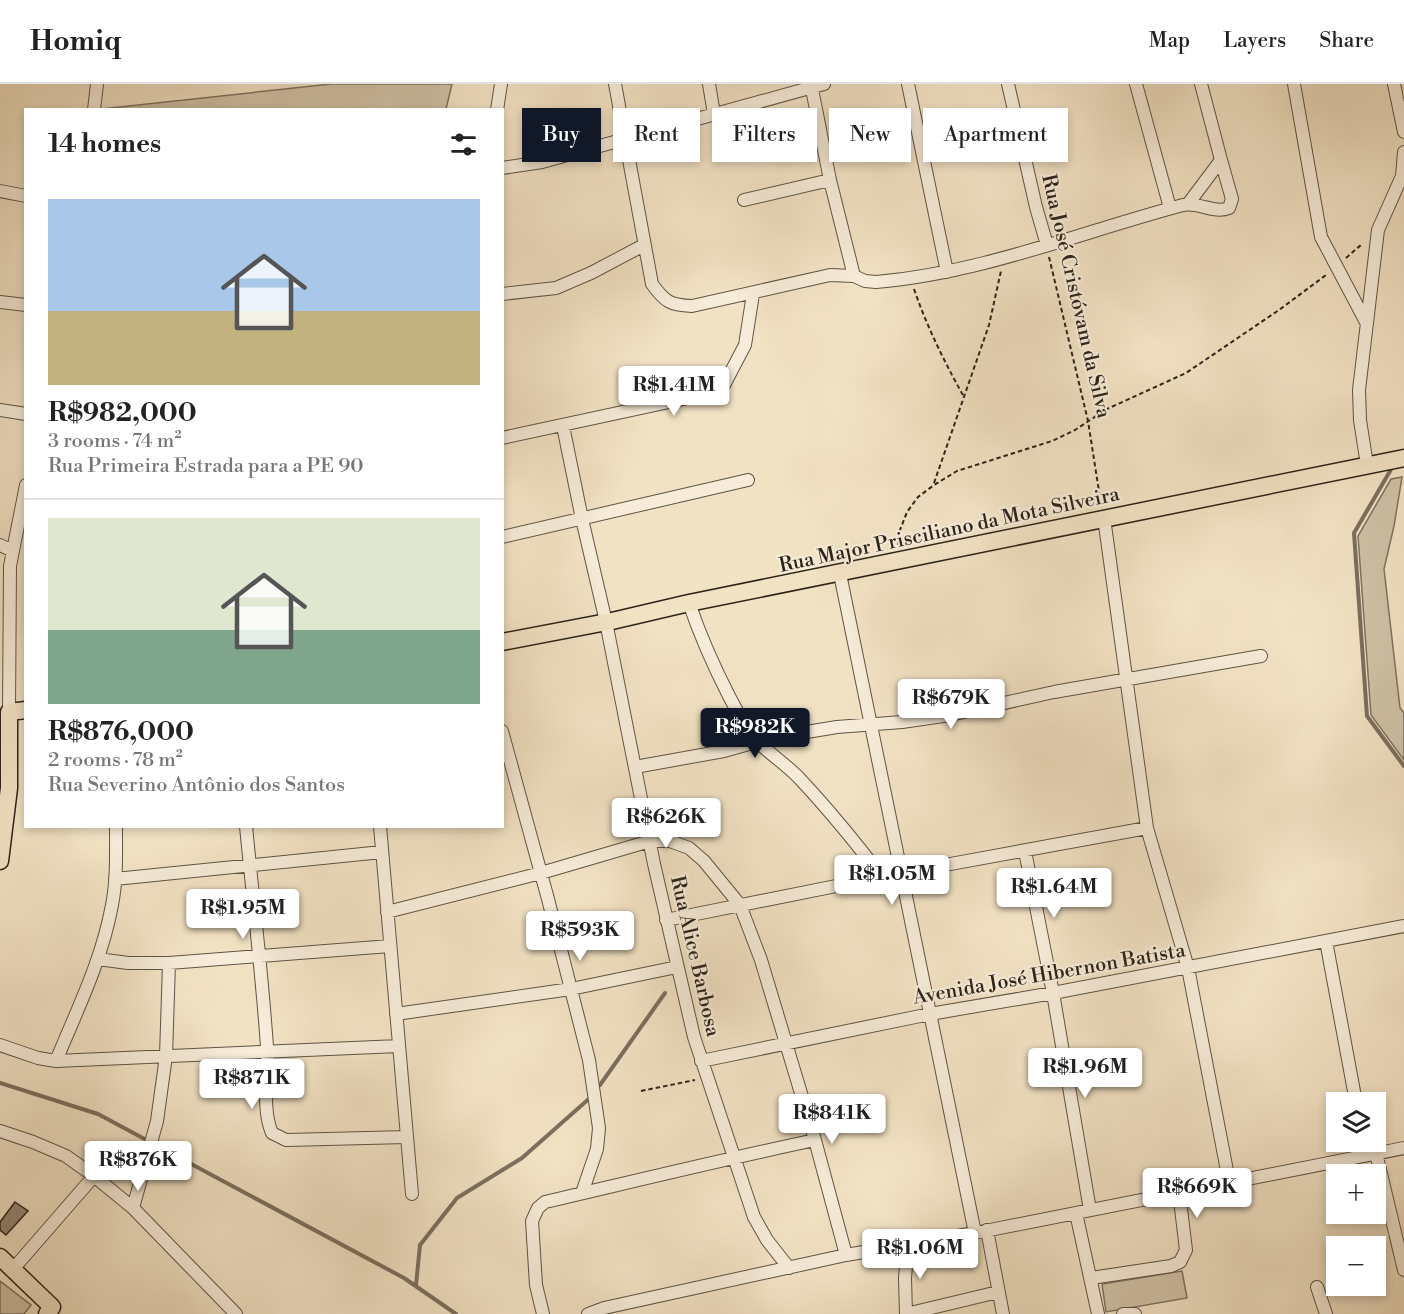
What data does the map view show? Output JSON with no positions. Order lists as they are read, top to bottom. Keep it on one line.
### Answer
{"streets":{"main road":["Rua Major Prisciliano da Mota Silveira"],"street":["Rua José Cristóvam da Silva","Rua Alice Barbosa","Avenida José Hibernon Batista"]},"crossings":[["Rua José Cristóvam da Silva","Rua Major Prisciliano da Mota Silveira"],["Rua Major Prisciliano da Mota Silveira","Rua Alice Barbosa"],["Rua Alice Barbosa","Avenida José Hibernon Batista"]],"page":{"header":"Homiq","nav":["Map","Layers","Share"],"chip":["Buy","Rent","Filters","New","Apartment"],"heading":"14 homes","list":[{"name":"R$982,000","note":"3 rooms · 74 m² · Rua Primeira Estrada para a PE 90"},{"name":"R$876,000","note":"2 rooms · 78 m² · Rua Severino Antônio dos Santos"}],"price":["R$1.41M","R$679K","R$982K","R$626K","R$1.05M","R$1.64M","R$1.95M","R$593K","R$1.96M","R$871K","R$841K","R$876K","R$669K","R$1.06M"],"map_buttons":["+","−"]}}
